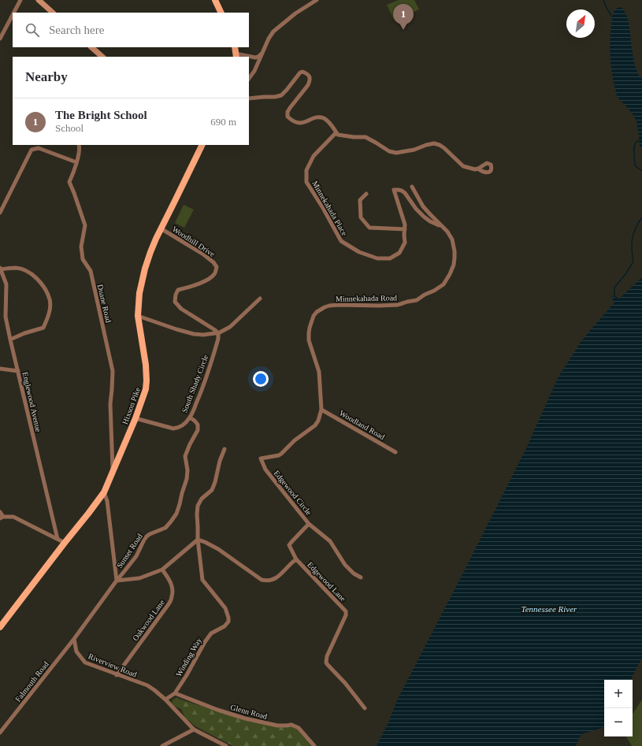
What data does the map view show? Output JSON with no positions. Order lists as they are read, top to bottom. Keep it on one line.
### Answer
{"streets":{"main road":["Hixson Pike"],"street":["Minnekahada Place","Woodhill Drive","Minnekahada Road","Duane Road","South Shady Circle","Englewood Avenue","Woodland Road","Edgewood Circle","Sunset Road","Edgewood Lane","Oakwood Lane","Winding Way","Riverview Road","Falmouth Road","Glenn Road"]},"crossings":[["Minnekahada Place","Minnekahada Road"],["Woodhill Drive","South Shady Circle"],["Woodhill Drive","Hixson Pike"],["Minnekahada Road","Woodland Road"],["Minnekahada Road","Edgewood Circle"],["Duane Road","Hixson Pike"],["South Shady Circle","Hixson Pike"],["South Shady Circle","Sunset Road"],["Edgewood Circle","Edgewood Lane"],["Oakwood Lane","Riverview Road"],["Winding Way","Riverview Road"],["Winding Way","Glenn Road"],["Riverview Road","Falmouth Road"]],"water":["Tennessee River"],"north":"top right","page":{"pins":"1","search":"Search here","heading":"Nearby","list":[{"mark":"1","name":"The Bright School","note":"School","value":"690 m"}],"map_buttons":["+","−"]}}
